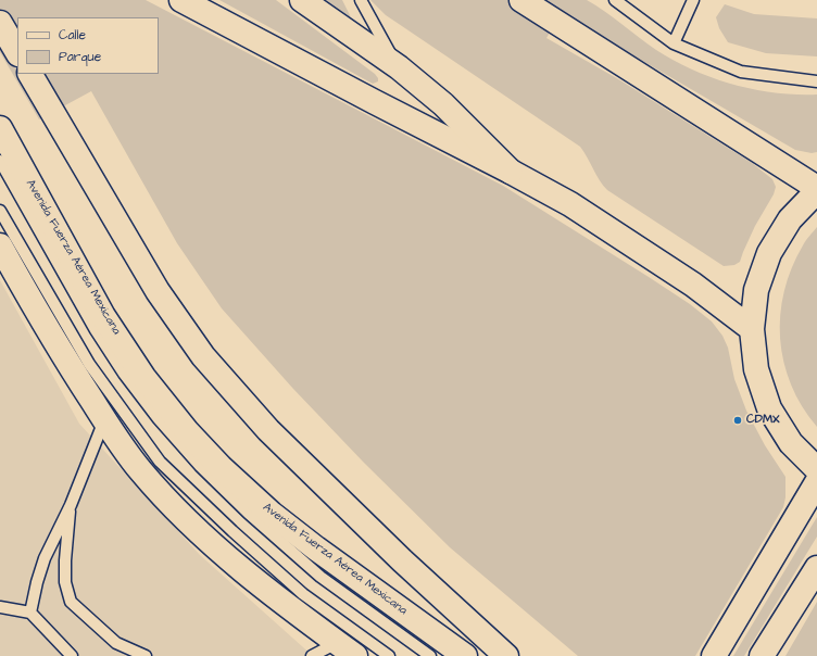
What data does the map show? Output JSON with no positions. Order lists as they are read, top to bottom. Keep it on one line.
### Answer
{"streets":{"main road":["Avenida Fuerza Aérea Mexicana"]},"places":["CDMX"],"legend":["Calle","Parque"]}
